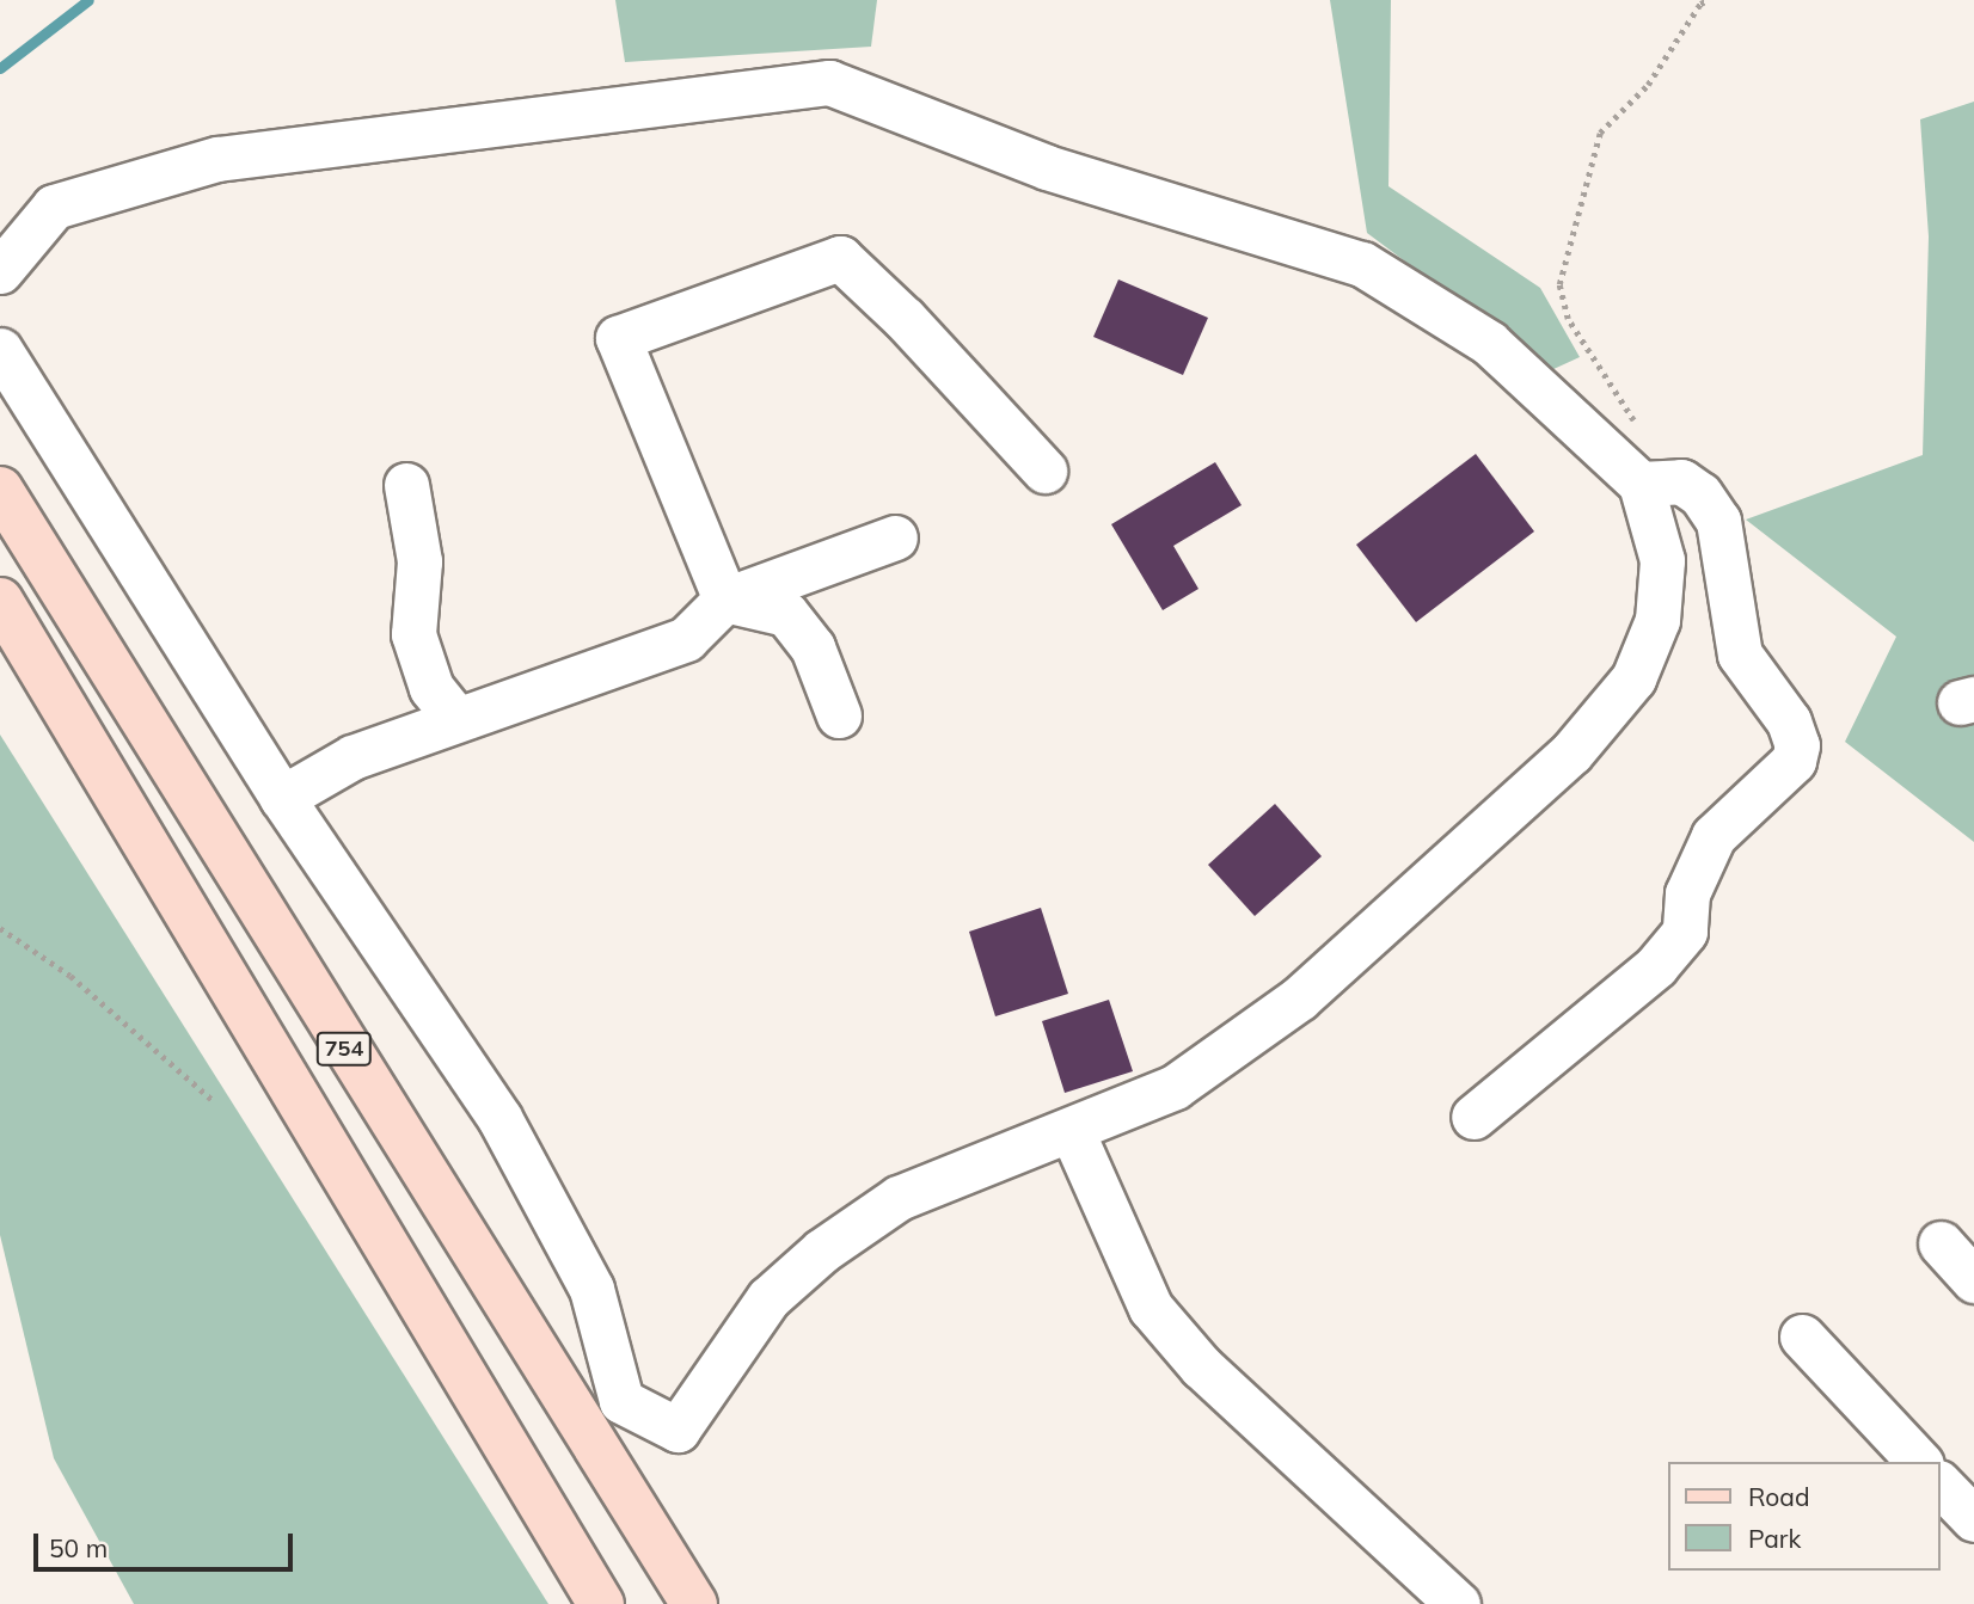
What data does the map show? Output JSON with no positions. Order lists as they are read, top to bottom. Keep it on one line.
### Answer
{"streets":{"main road":["754"]},"legend":["Road","Park"],"scale_bar":"50 m"}
